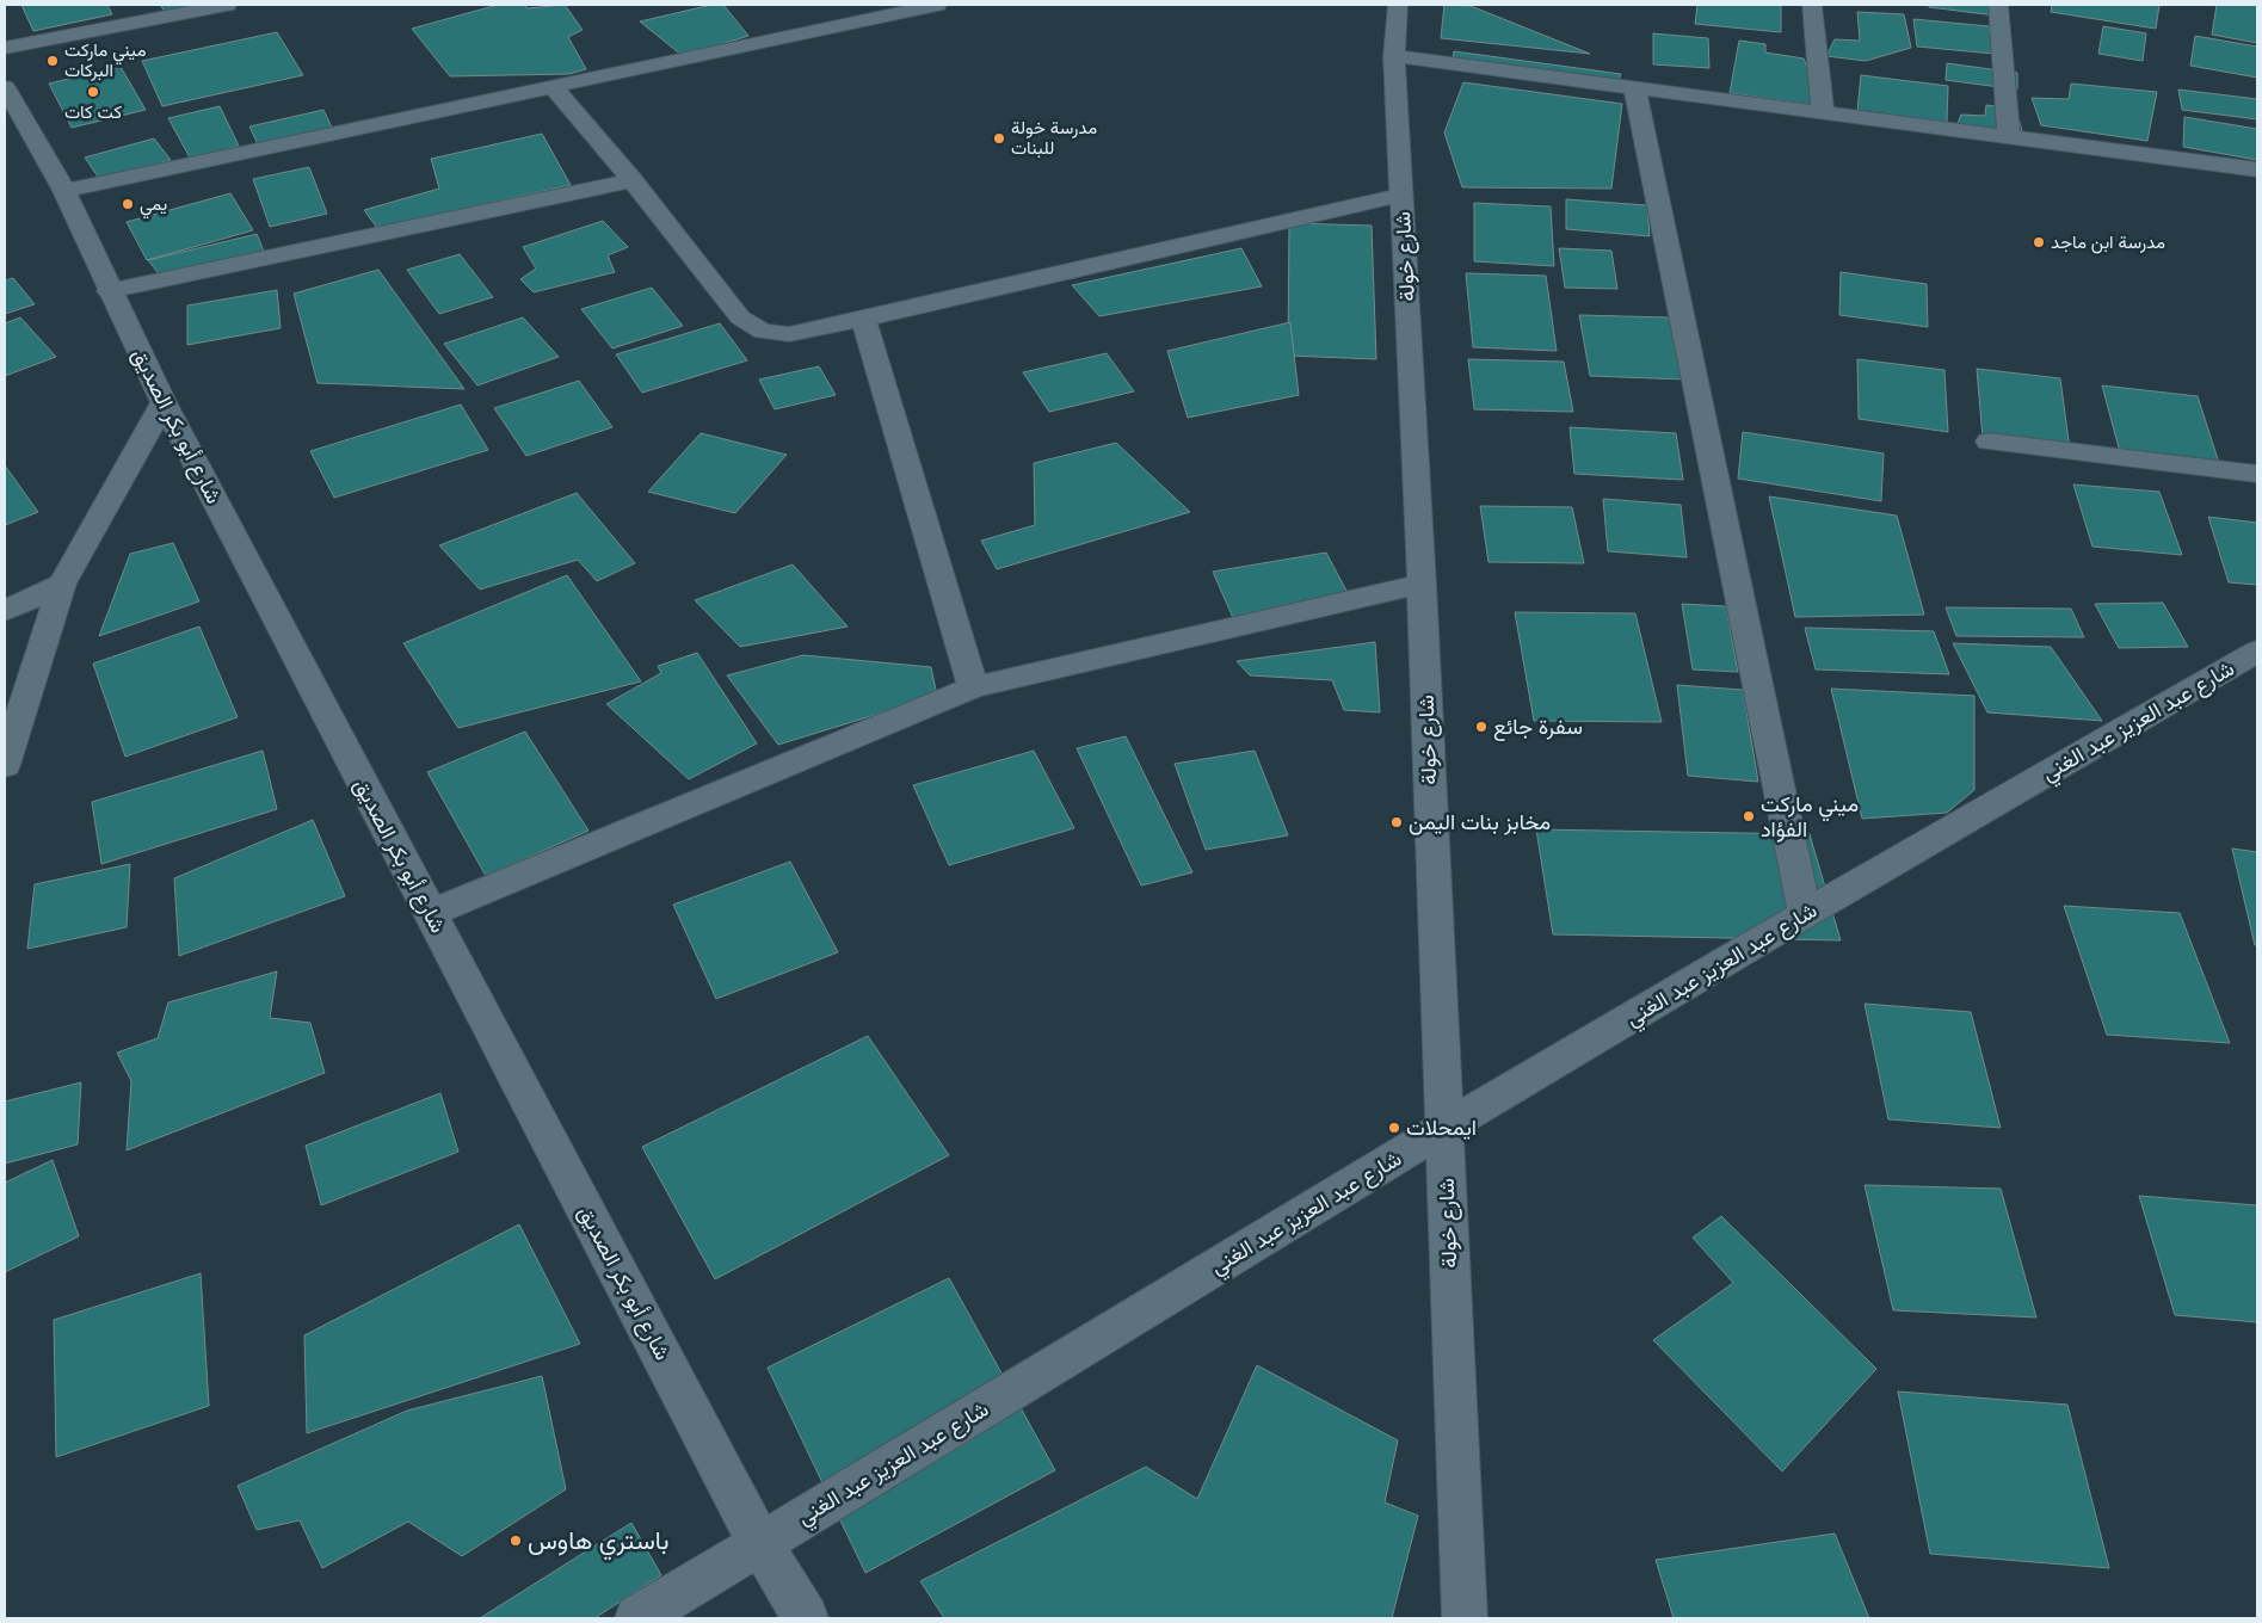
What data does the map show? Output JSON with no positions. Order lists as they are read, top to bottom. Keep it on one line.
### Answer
{"streets":{"street":["شارع خولة","شارع أبو بكر الصديق","شارع عبد العزيز عبد الغني"]},"crossings":[["شارع خولة","شارع عبد العزيز عبد الغني"],["شارع أبو بكر الصديق","شارع عبد العزيز عبد الغني"]],"places":["ميني ماركت البركات","كت كات","مدرسة خولة للبنات","يمي","مدرسة ابن ماجد","سفرة جائع","ميني ماركت الفؤاد","مخابز بنات اليمن","ايمحلات","باستري هاوس"]}
